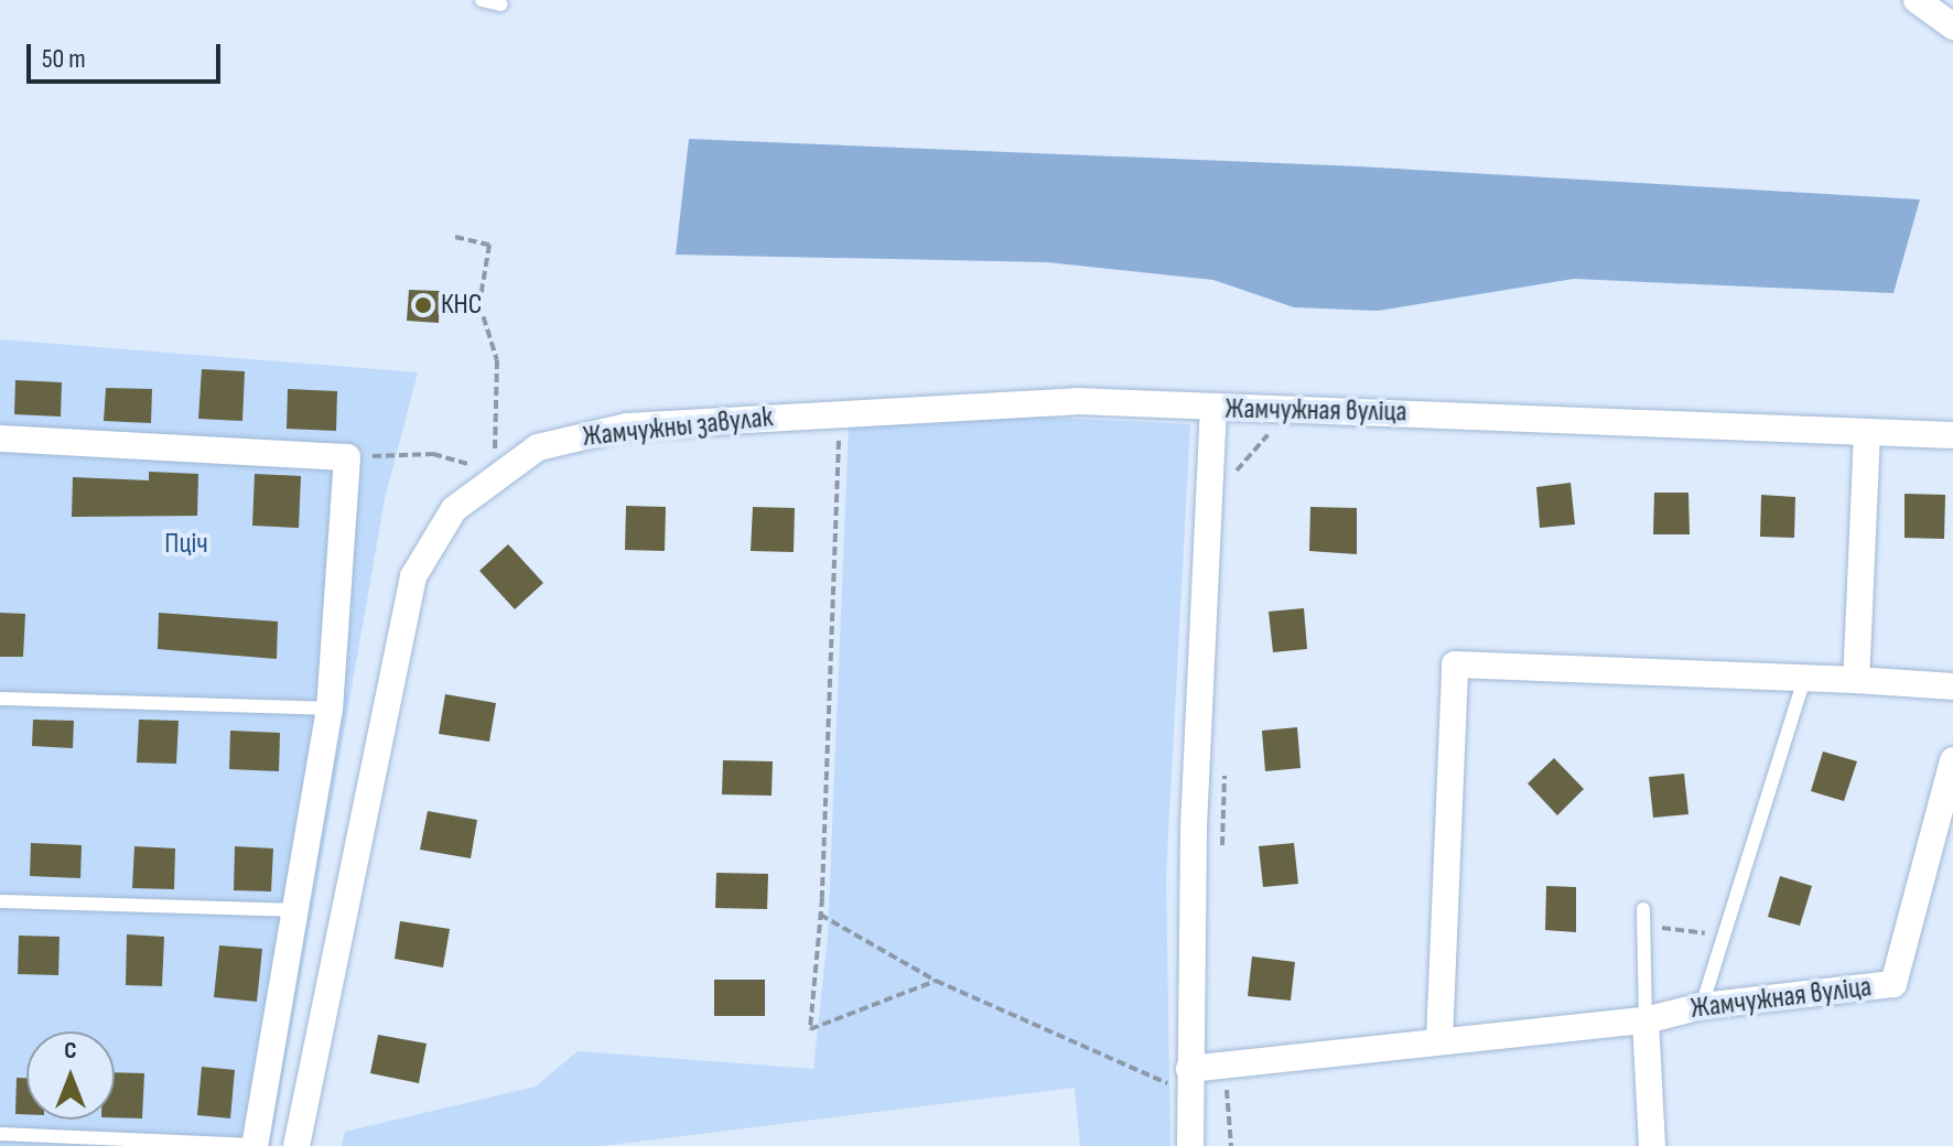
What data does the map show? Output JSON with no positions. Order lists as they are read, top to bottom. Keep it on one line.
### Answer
{"streets":{"street":["Жамчужная вуліца","Жамчужны завулак"]},"crossings":[["Жамчужная вуліца","Жамчужны завулак"]],"parks":["Пціч"],"places":["КНС"],"scale_bar":"50 m","north":"top"}
